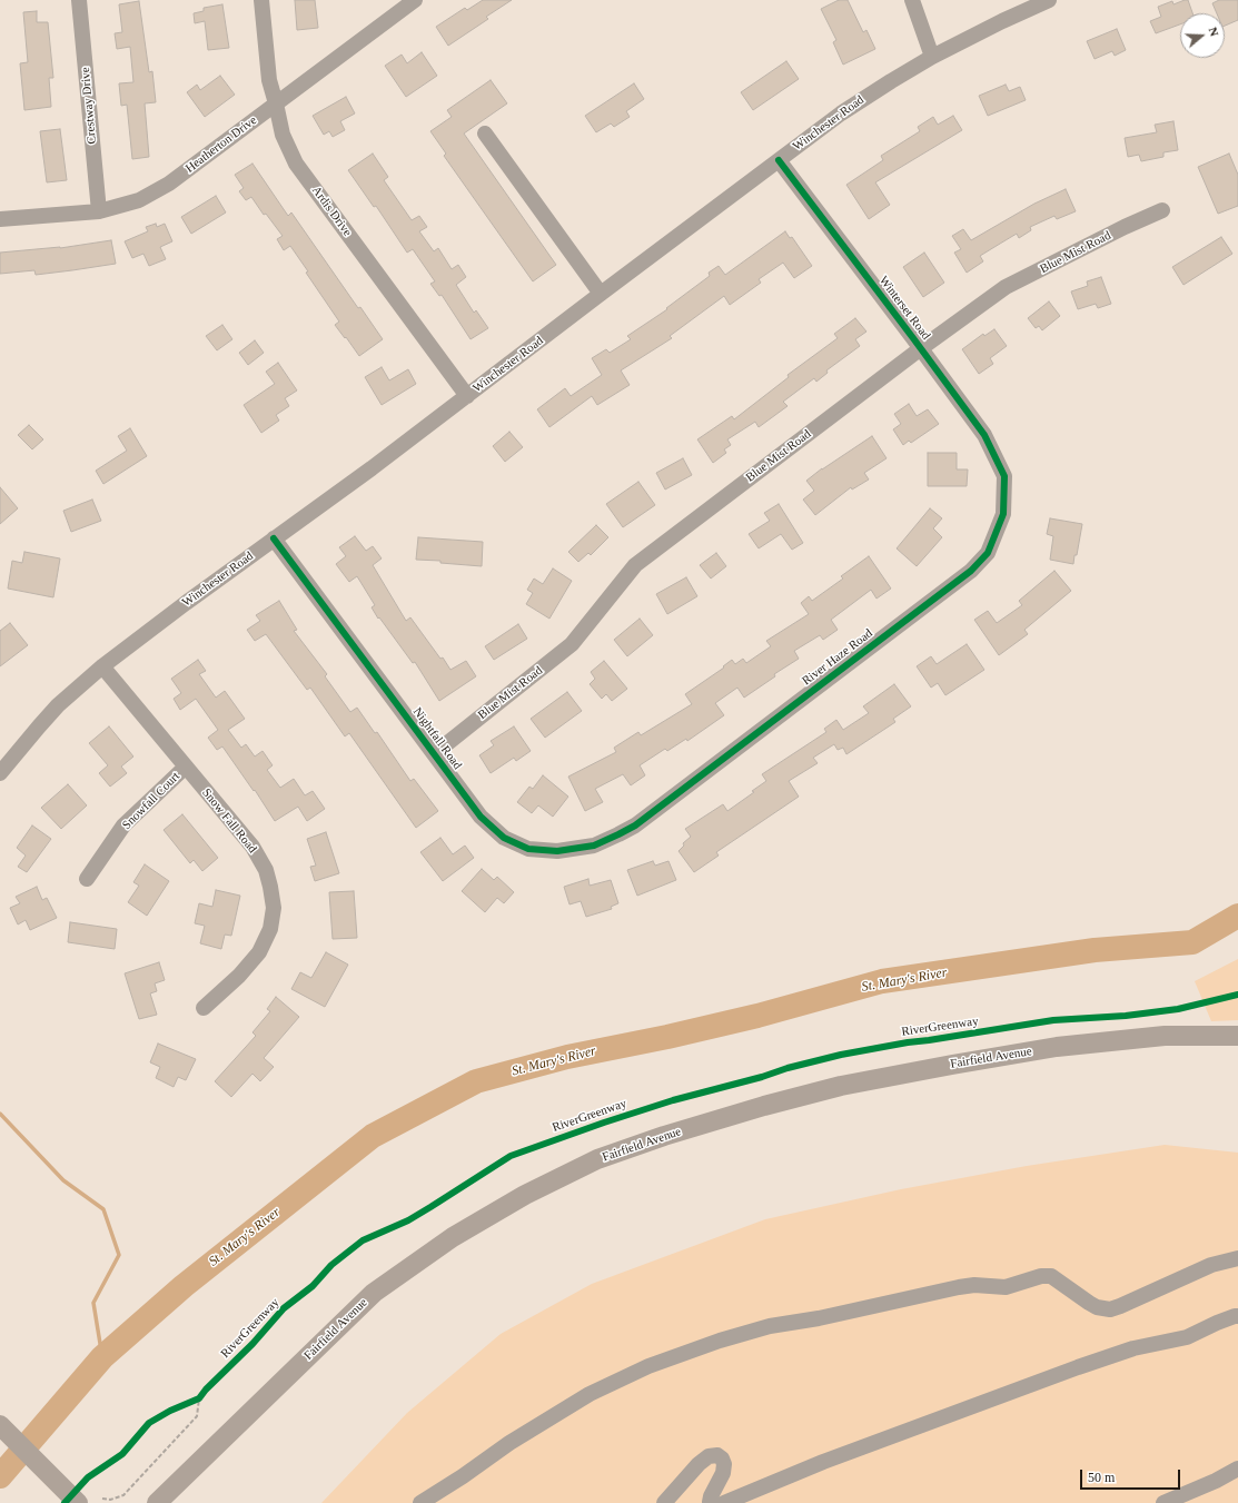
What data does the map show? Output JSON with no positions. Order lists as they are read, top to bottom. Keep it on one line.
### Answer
{"streets":{"main road":["Fairfield Avenue"],"street":["Crestway Drive","Winchester Road","Heatherton Drive","Ardis Drive","Blue Mist Road","Winterset Road","River Haze Road","Nightfall Road","Snowfall Court","Snow Fall Road"],"cycle path":["RiverGreenway"]},"crossings":[["Crestway Drive","Heatherton Drive"],["Winchester Road","Ardis Drive"],["Winchester Road","Winterset Road"],["Winchester Road","Nightfall Road"],["Winchester Road","Snow Fall Road"],["Heatherton Drive","Ardis Drive"],["Blue Mist Road","Winterset Road"],["Blue Mist Road","Nightfall Road"],["Winterset Road","River Haze Road"],["River Haze Road","Nightfall Road"],["Snowfall Court","Snow Fall Road"]],"water":["St. Mary's River"],"scale_bar":"50 m","north":"right"}
